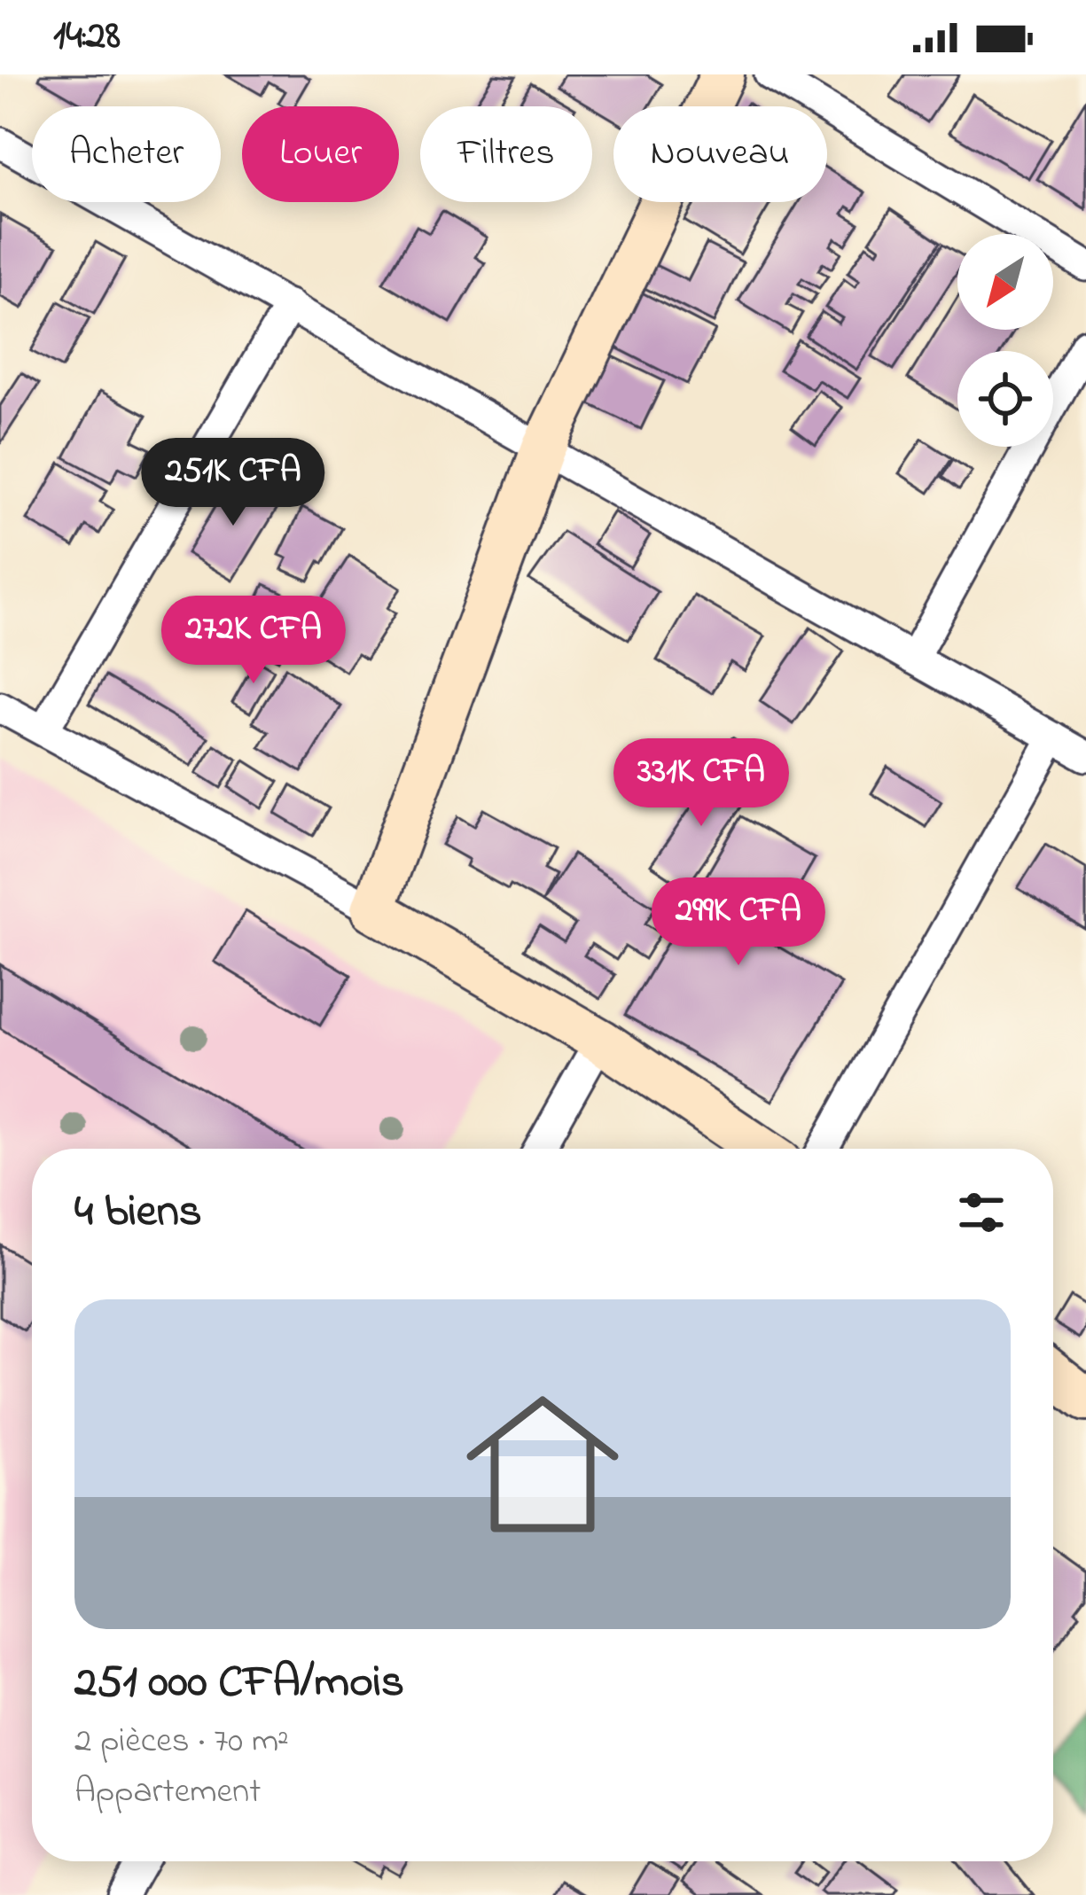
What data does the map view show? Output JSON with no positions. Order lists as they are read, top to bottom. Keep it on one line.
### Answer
{"north":"bottom left","page":{"status":"14:28","chip":["Acheter","Louer","Filtres","Nouveau"],"price":["251K CFA","272K CFA","331K CFA","299K CFA"],"heading":"4 biens","list":[{"name":"251 000 CFA/mois","note":"2 pièces · 70 m² · Appartement"}]}}
